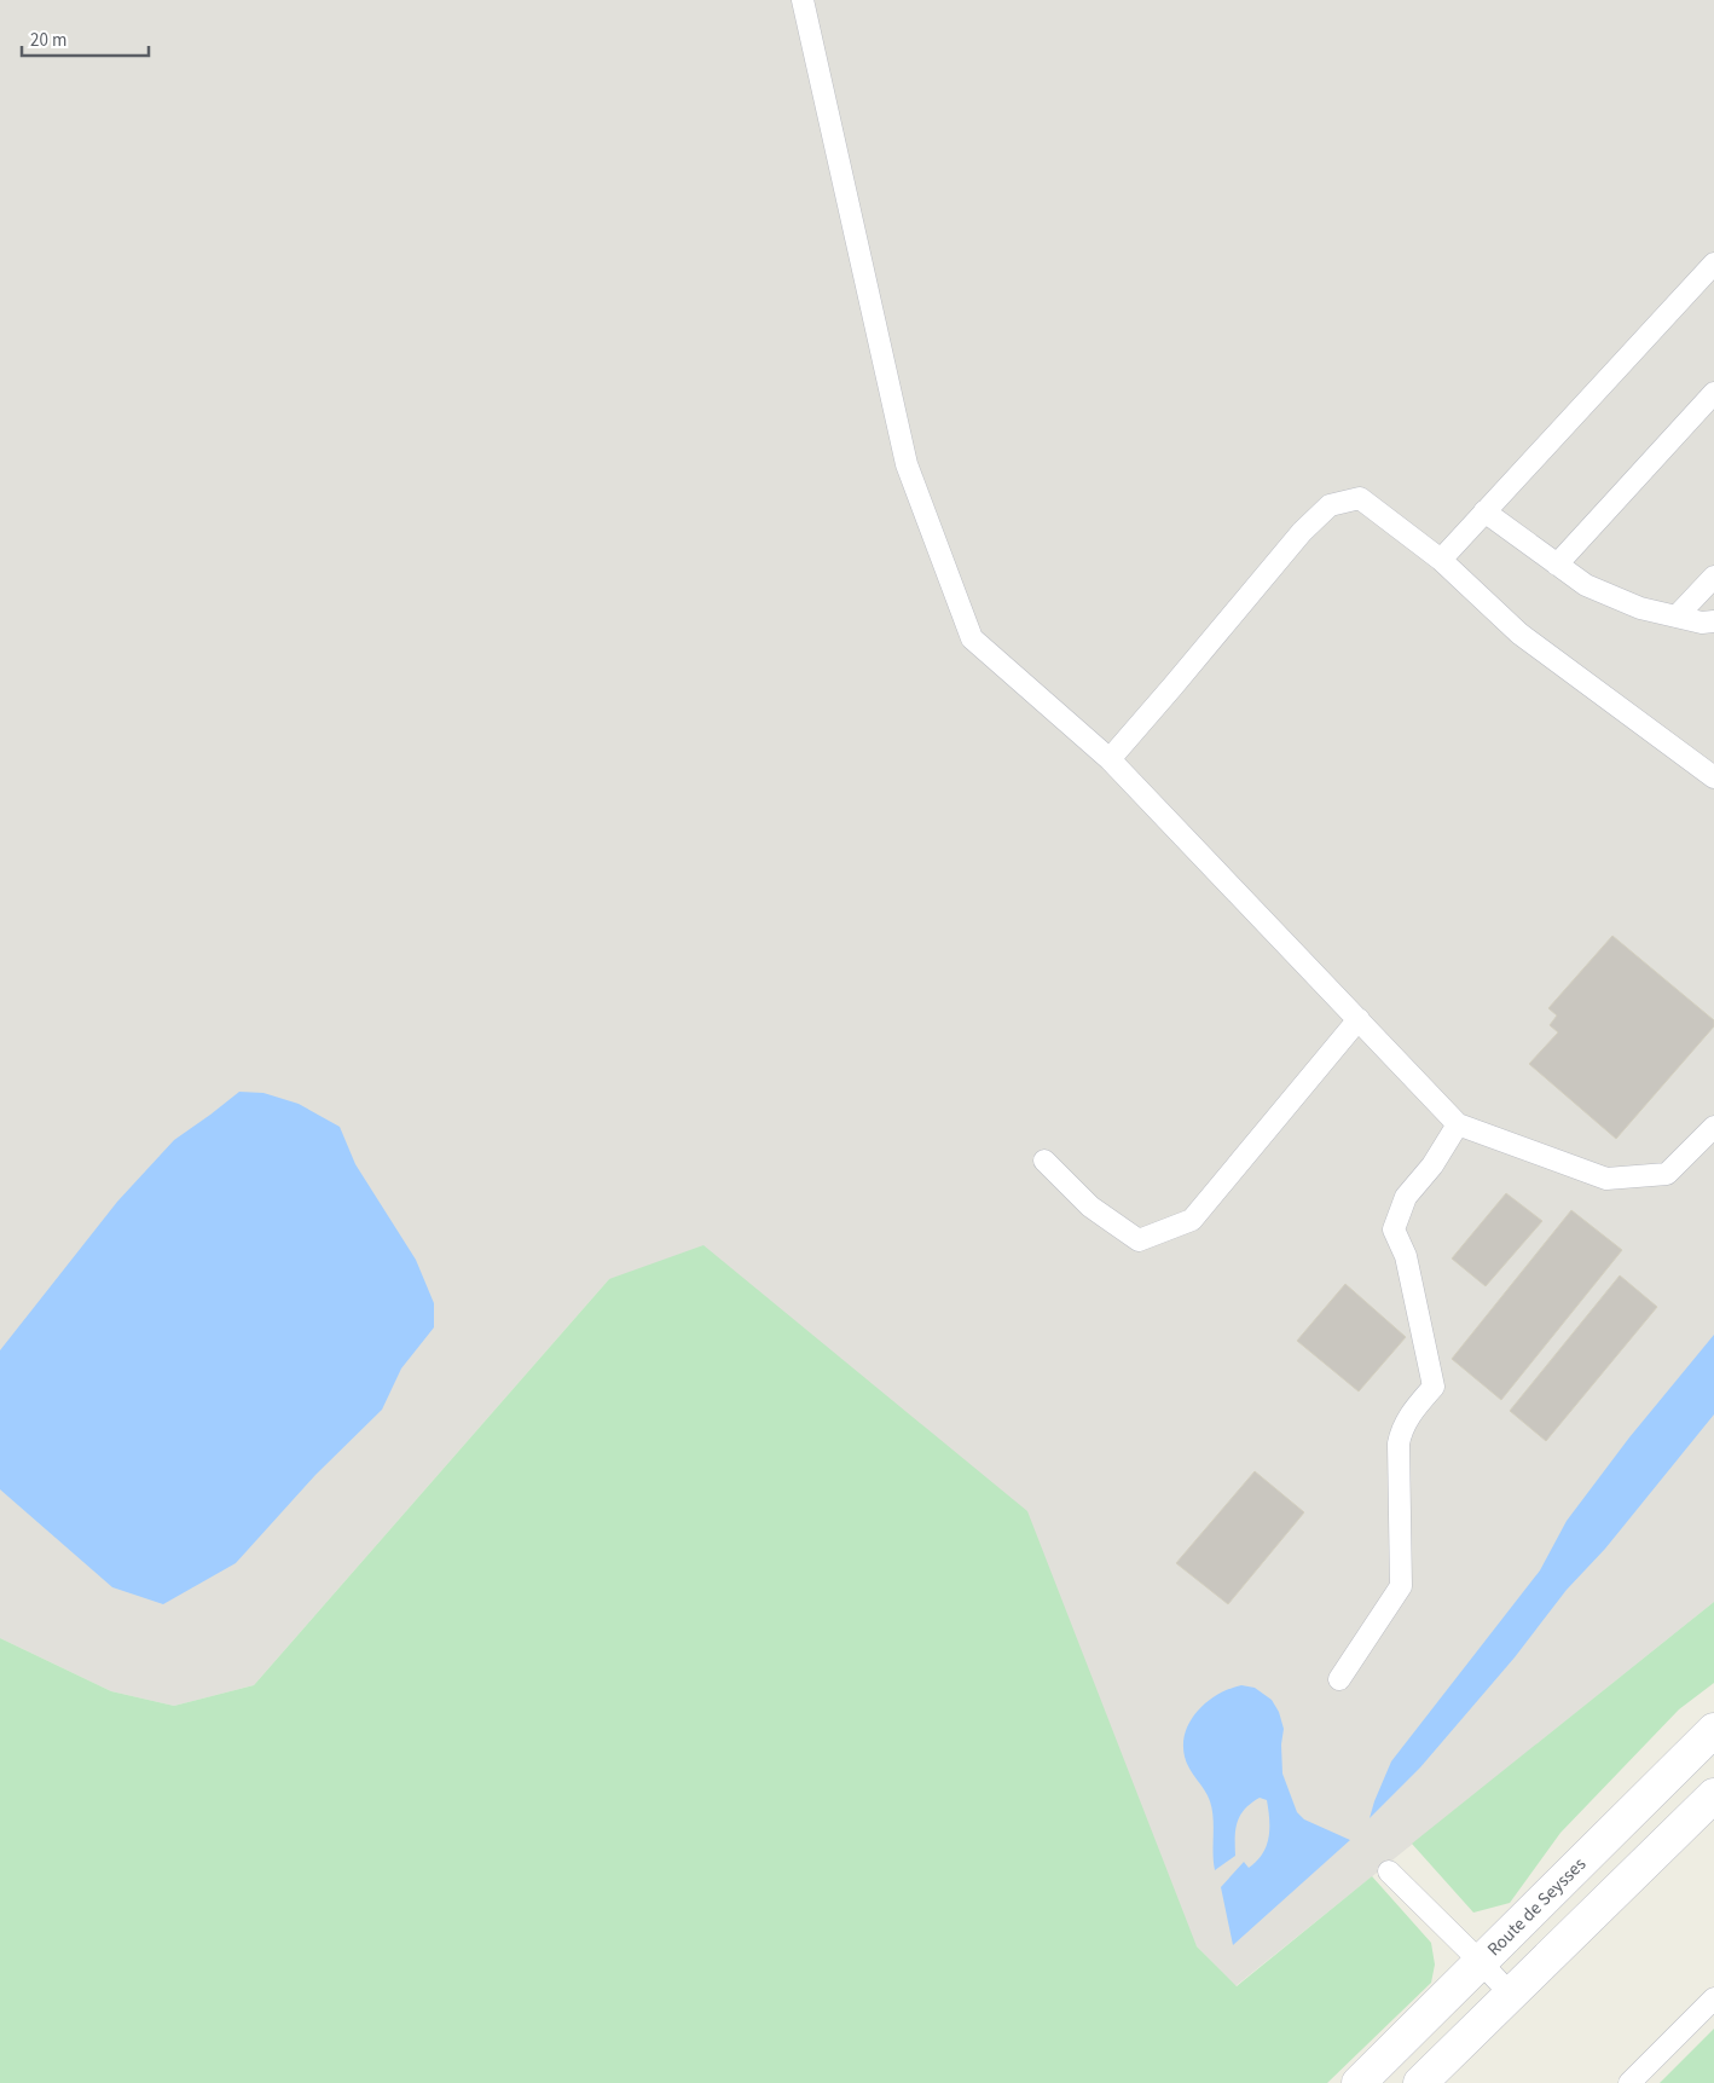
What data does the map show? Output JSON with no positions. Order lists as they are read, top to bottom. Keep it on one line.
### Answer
{"streets":{"main road":["Route de Seysses"]},"scale_bar":"20 m"}
